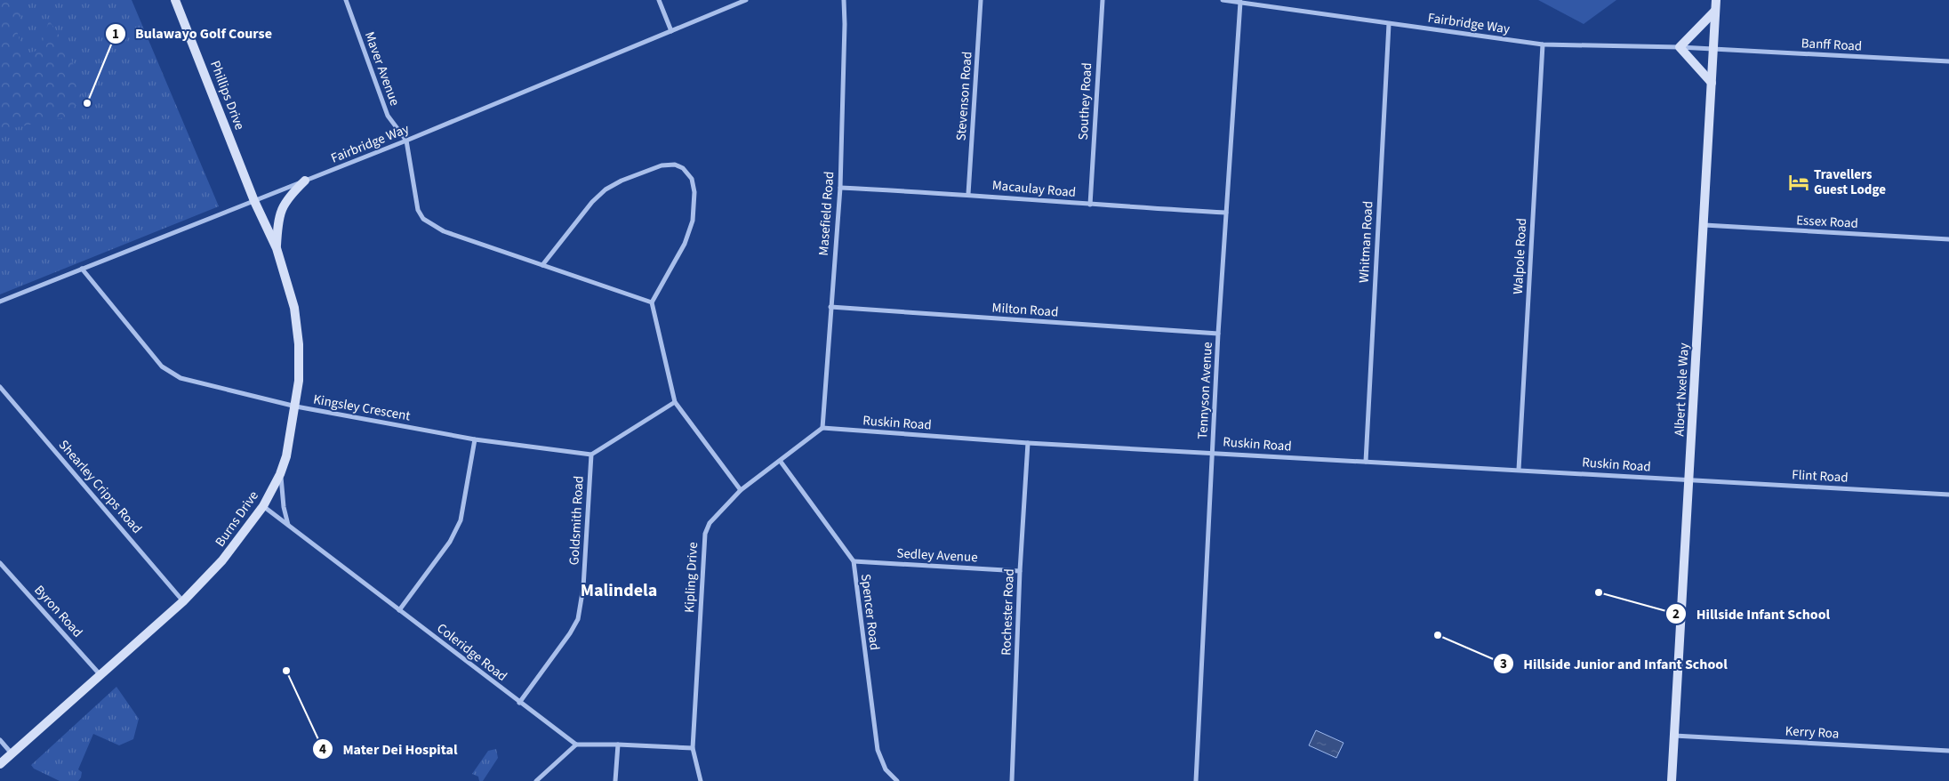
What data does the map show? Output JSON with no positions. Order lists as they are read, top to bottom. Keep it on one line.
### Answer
{"streets":{"main road":["Phillips Drive","Albert Nxele Way","Burns Drive"],"street":["Fairbridge Way","Banff Road","Maver Avenue","Stevenson Road","Southey Road","Macaulay Road","Masefield Road","Essex Road","Whitman Road","Walpole Road","Milton Road","Tennyson Avenue","Kingsley Crescent","Ruskin Road","Flint Road","Shearley Cripps Road","Goldsmith Road","Sedley Avenue","Kipling Drive","Byron Road","Spencer Road","Rochester Road","Coleridge Road","Kerry Roa"]},"crossings":[["Fairbridge Way","Banff Road"],["Fairbridge Way","Maver Avenue"],["Fairbridge Way","Phillips Drive"],["Fairbridge Way","Whitman Road"],["Fairbridge Way","Walpole Road"],["Fairbridge Way","Albert Nxele Way"],["Fairbridge Way","Tennyson Avenue"],["Fairbridge Way","Kingsley Crescent"],["Fairbridge Way","Burns Drive"],["Banff Road","Albert Nxele Way"],["Phillips Drive","Burns Drive"],["Stevenson Road","Macaulay Road"],["Southey Road","Macaulay Road"],["Macaulay Road","Masefield Road"],["Macaulay Road","Tennyson Avenue"],["Masefield Road","Milton Road"],["Masefield Road","Ruskin Road"],["Masefield Road","Kipling Drive"],["Essex Road","Albert Nxele Way"],["Whitman Road","Ruskin Road"],["Walpole Road","Ruskin Road"],["Milton Road","Tennyson Avenue"],["Albert Nxele Way","Ruskin Road"],["Albert Nxele Way","Flint Road"],["Albert Nxele Way","Kerry Roa"],["Tennyson Avenue","Ruskin Road"],["Kingsley Crescent","Burns Drive"],["Kingsley Crescent","Goldsmith Road"],["Ruskin Road","Flint Road"],["Ruskin Road","Kipling Drive"],["Ruskin Road","Rochester Road"],["Shearley Cripps Road","Burns Drive"],["Burns Drive","Byron Road"],["Burns Drive","Coleridge Road"],["Goldsmith Road","Coleridge Road"],["Sedley Avenue","Spencer Road"],["Sedley Avenue","Rochester Road"],["Kipling Drive","Spencer Road"]],"districts":["Malindela"],"places":{"other":["Bulawayo Golf Course","Hillside Infant School","Hillside Junior and Infant School","Mater Dei Hospital"],"hotel":["Travellers Guest Lodge"]}}
